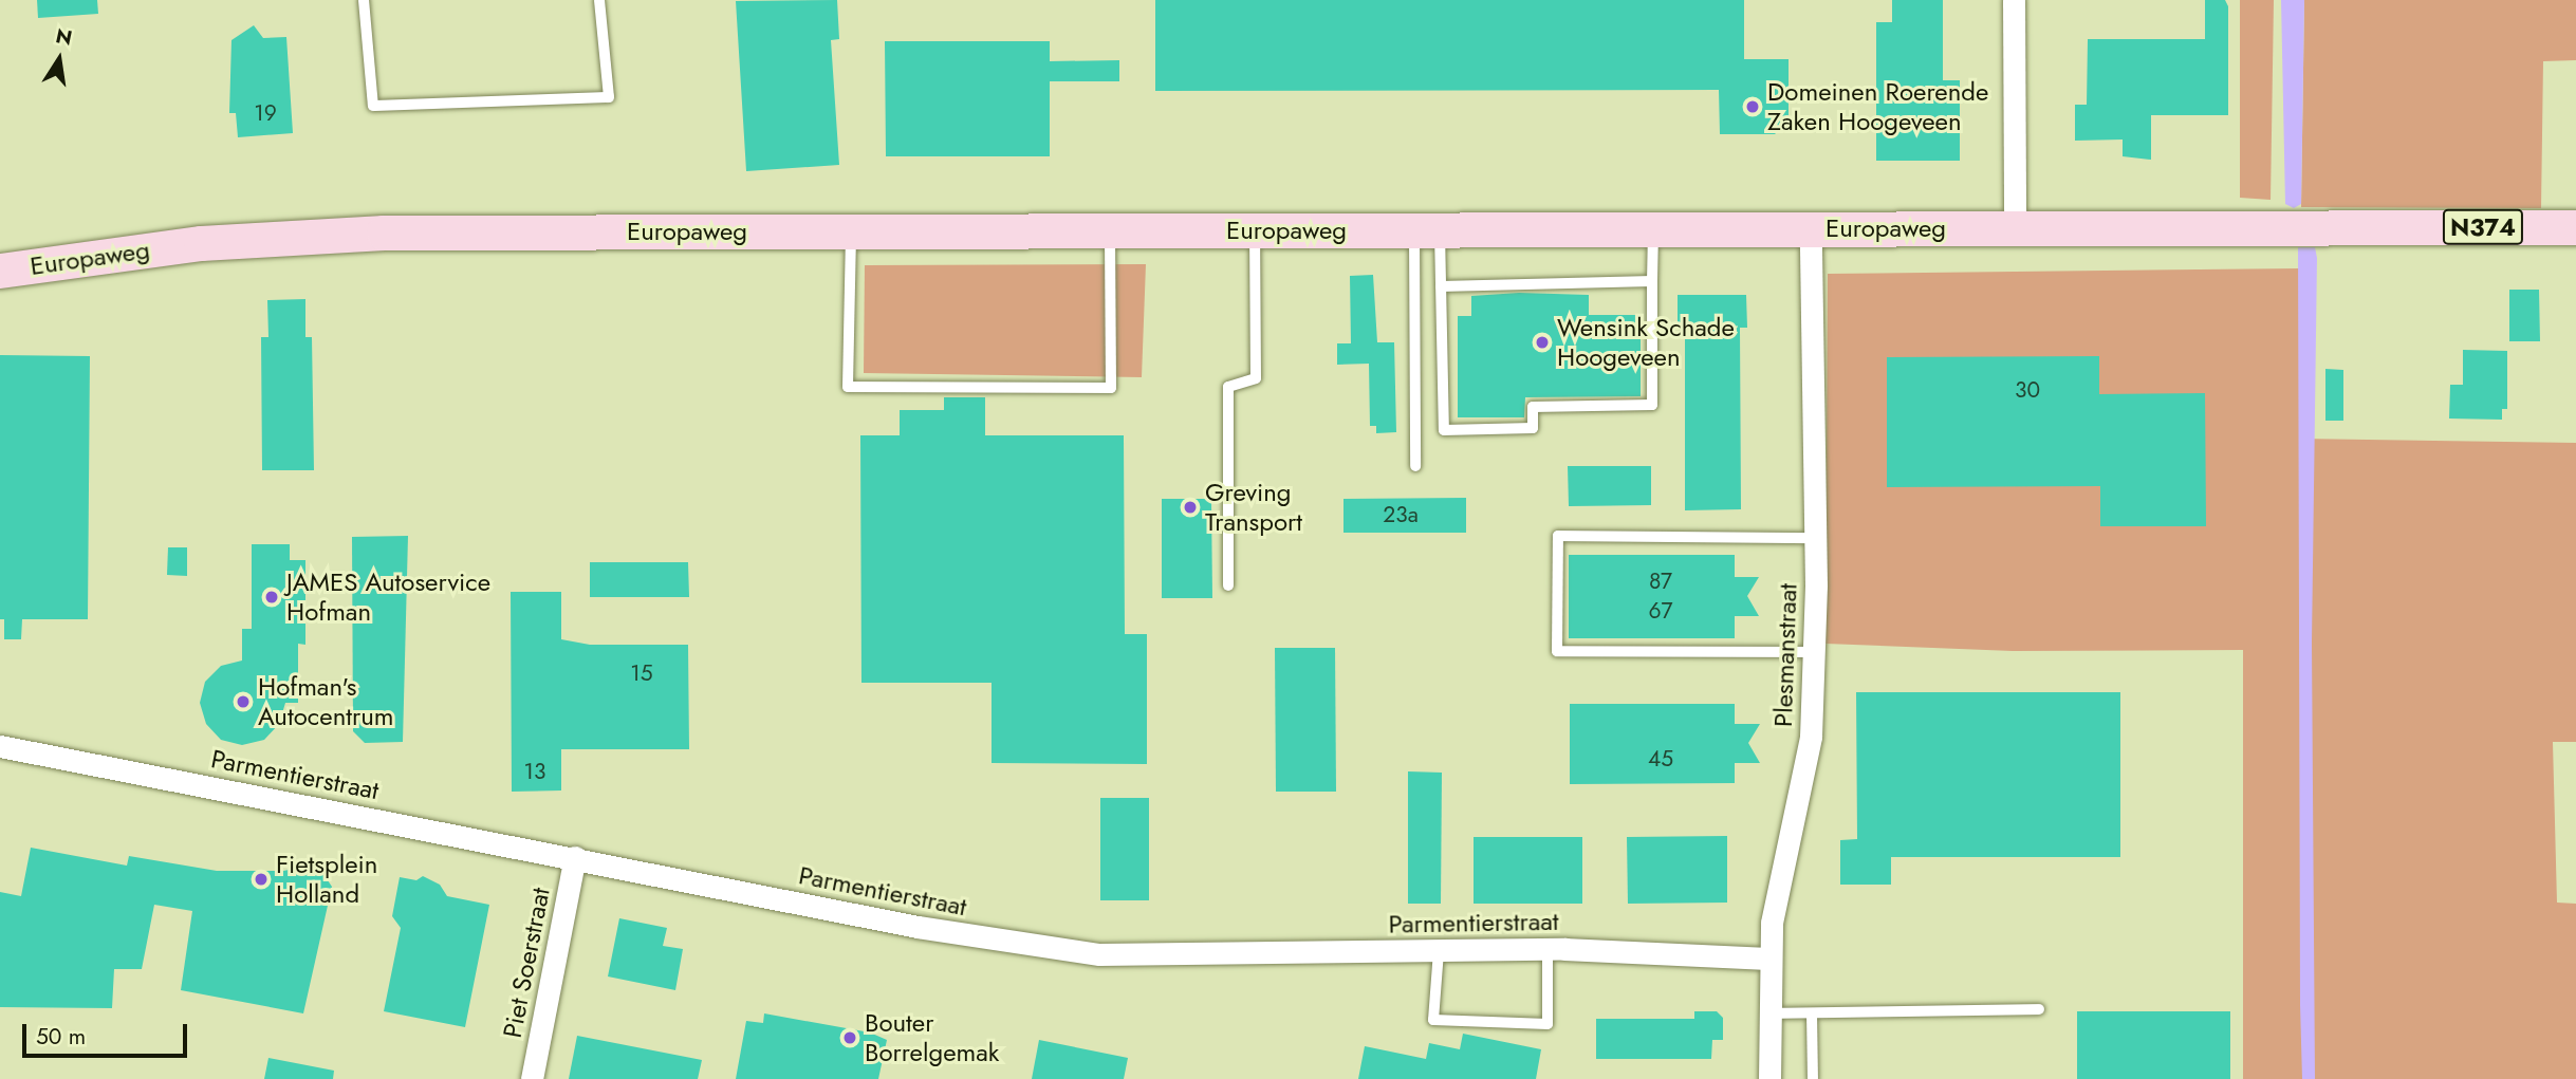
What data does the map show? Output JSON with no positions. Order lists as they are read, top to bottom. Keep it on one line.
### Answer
{"streets":{"main road":["N374","Europaweg"],"street":["Plesmanstraat","Parmentierstraat","Piet Soerstraat"]},"crossings":[["Europaweg","Plesmanstraat"],["Plesmanstraat","Parmentierstraat"],["Parmentierstraat","Piet Soerstraat"]],"places":["Domeinen Roerende Zaken Hoogeveen","Wensink Schade Hoogeveen","Greving Transport","JAMES Autoservice Hofman","Hofman's Autocentrum","Fietsplein Holland","Bouter Borrelgemak"],"house_numbers":["19","30","23a","87","67","15","45","13"],"scale_bar":"50 m","north":"top"}
